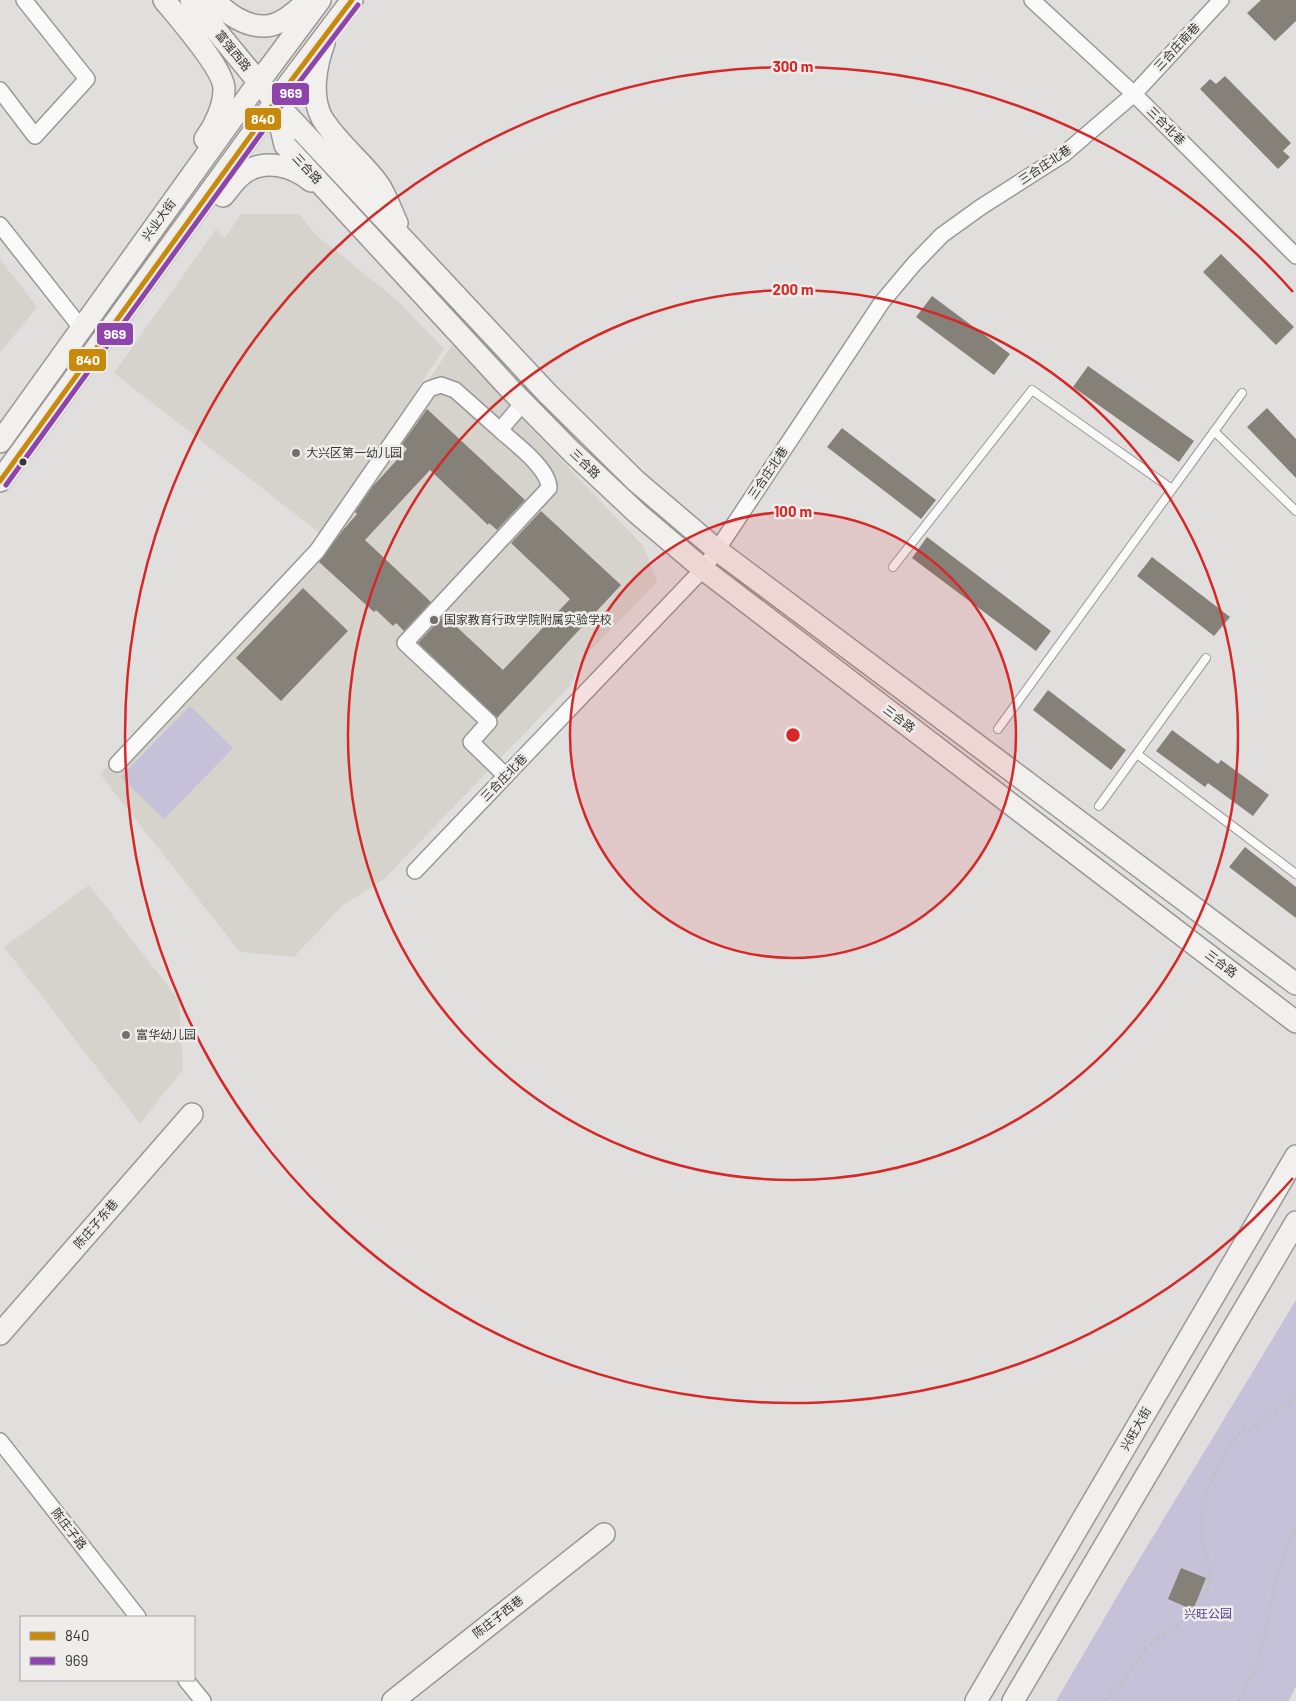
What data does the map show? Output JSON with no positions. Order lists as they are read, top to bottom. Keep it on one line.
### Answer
{"streets":{"street":["三合庄南巷","富强西路","三合北巷","三合庄北巷","三合路","兴业大街","陈庄子东巷","兴旺大街","陈庄子路","陈庄子西巷"]},"crossings":[["三合庄南巷","三合北巷"],["三合庄南巷","三合庄北巷"],["富强西路","三合路"],["富强西路","兴业大街"],["三合北巷","三合庄北巷"],["三合庄北巷","三合路"],["三合路","兴业大街"]],"parks":["兴旺公园"],"places":["大兴区第一幼儿园","国家教育行政学院附属实验学校","富华幼儿园"],"lines":["transit line 840","transit line 969"],"legend":["840","969"],"rings":["300 m","200 m","100 m"]}
